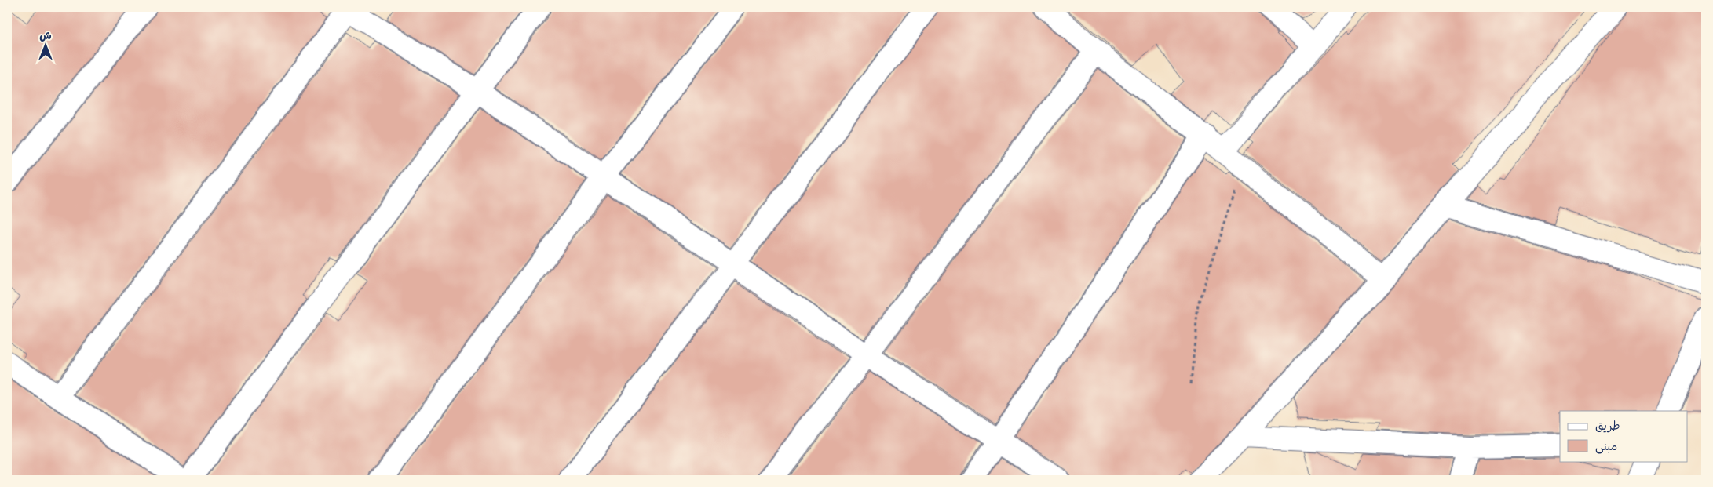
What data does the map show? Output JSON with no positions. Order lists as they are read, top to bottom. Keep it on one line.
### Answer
{"legend":["طريق","مبنى"],"north":"top"}
